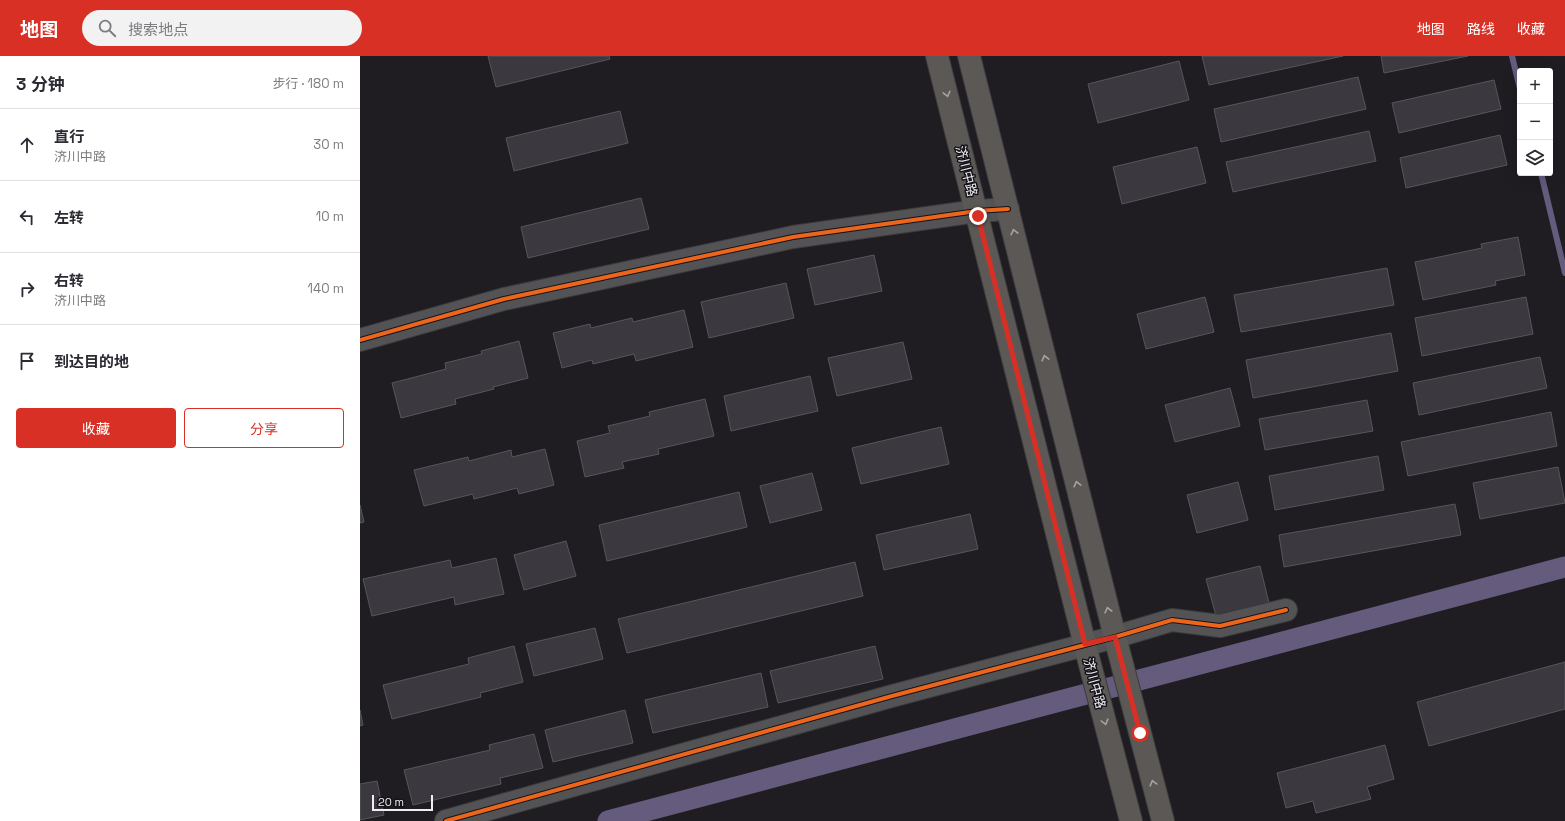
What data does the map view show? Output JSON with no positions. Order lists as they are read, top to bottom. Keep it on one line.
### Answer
{"streets":{"main road":["济川中路"]},"scale_bar":"20 m","page":{"header":"地图","search":"搜索地点","nav":["地图","路线","收藏"],"heading":["3 分钟","步行 · 180 m"],"map_buttons":["+","−"],"list":[["直行","济川中路","30 m"],["左转","10 m"],["右转","济川中路","140 m"],"到达目的地"],"buttons":["收藏","分享"],"scale":"20 m"}}
